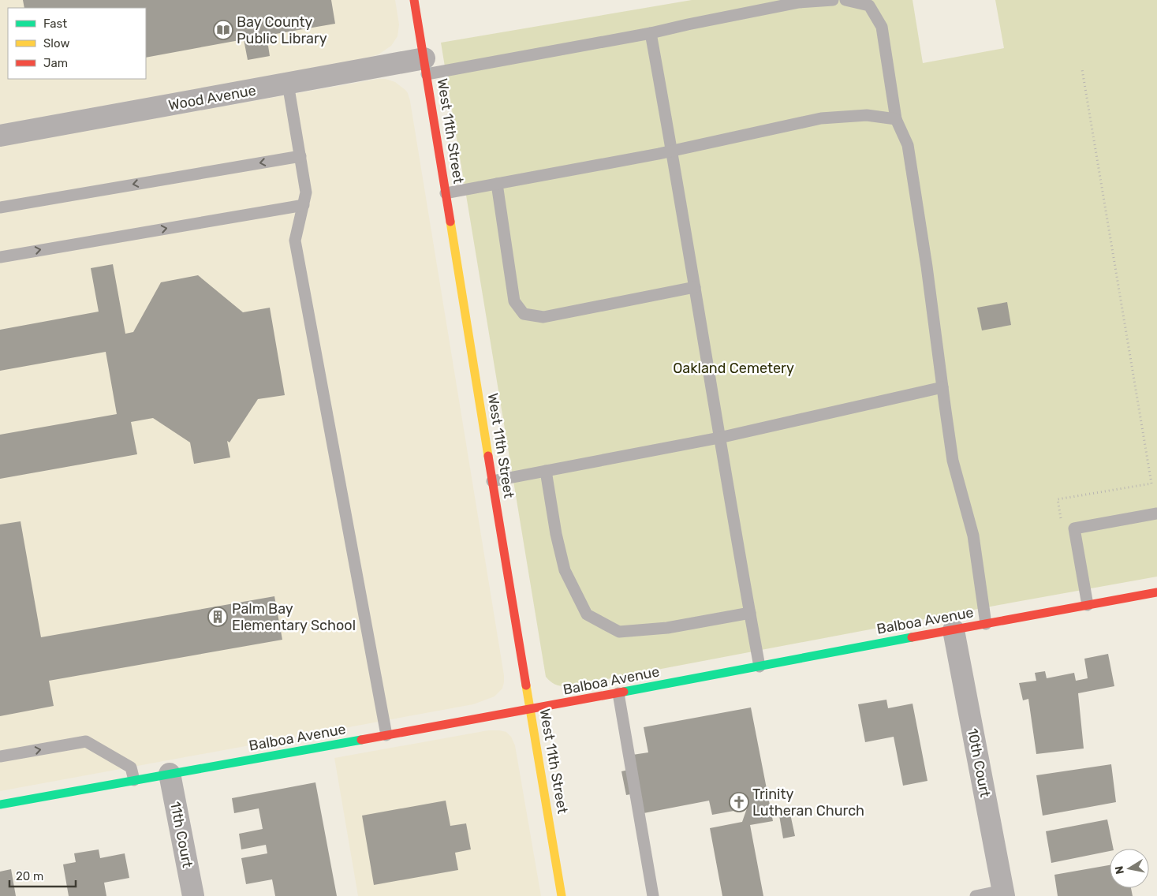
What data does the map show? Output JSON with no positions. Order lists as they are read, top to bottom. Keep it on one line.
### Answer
{"streets":{"street":["Wood Avenue","West 11th Street","Balboa Avenue","10th Court","11th Court"]},"crossings":[["Wood Avenue","West 11th Street"],["West 11th Street","Balboa Avenue"],["Balboa Avenue","10th Court"],["Balboa Avenue","11th Court"]],"parks":["Oakland Cemetery"],"places":{"library":["Bay County Public Library"],"building":["Palm Bay Elementary School"],"church":["Trinity Lutheran Church"]},"legend":["Fast","Slow","Jam"],"scale_bar":"20 m","north":"left"}
